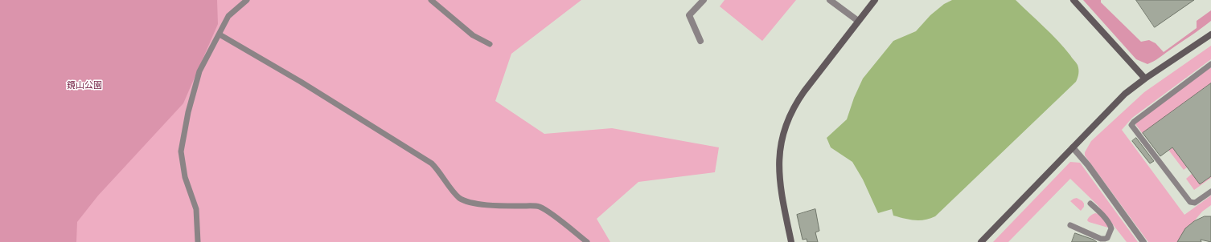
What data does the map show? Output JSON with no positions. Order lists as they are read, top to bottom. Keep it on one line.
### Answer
{"parks":["鏡山公園"]}
